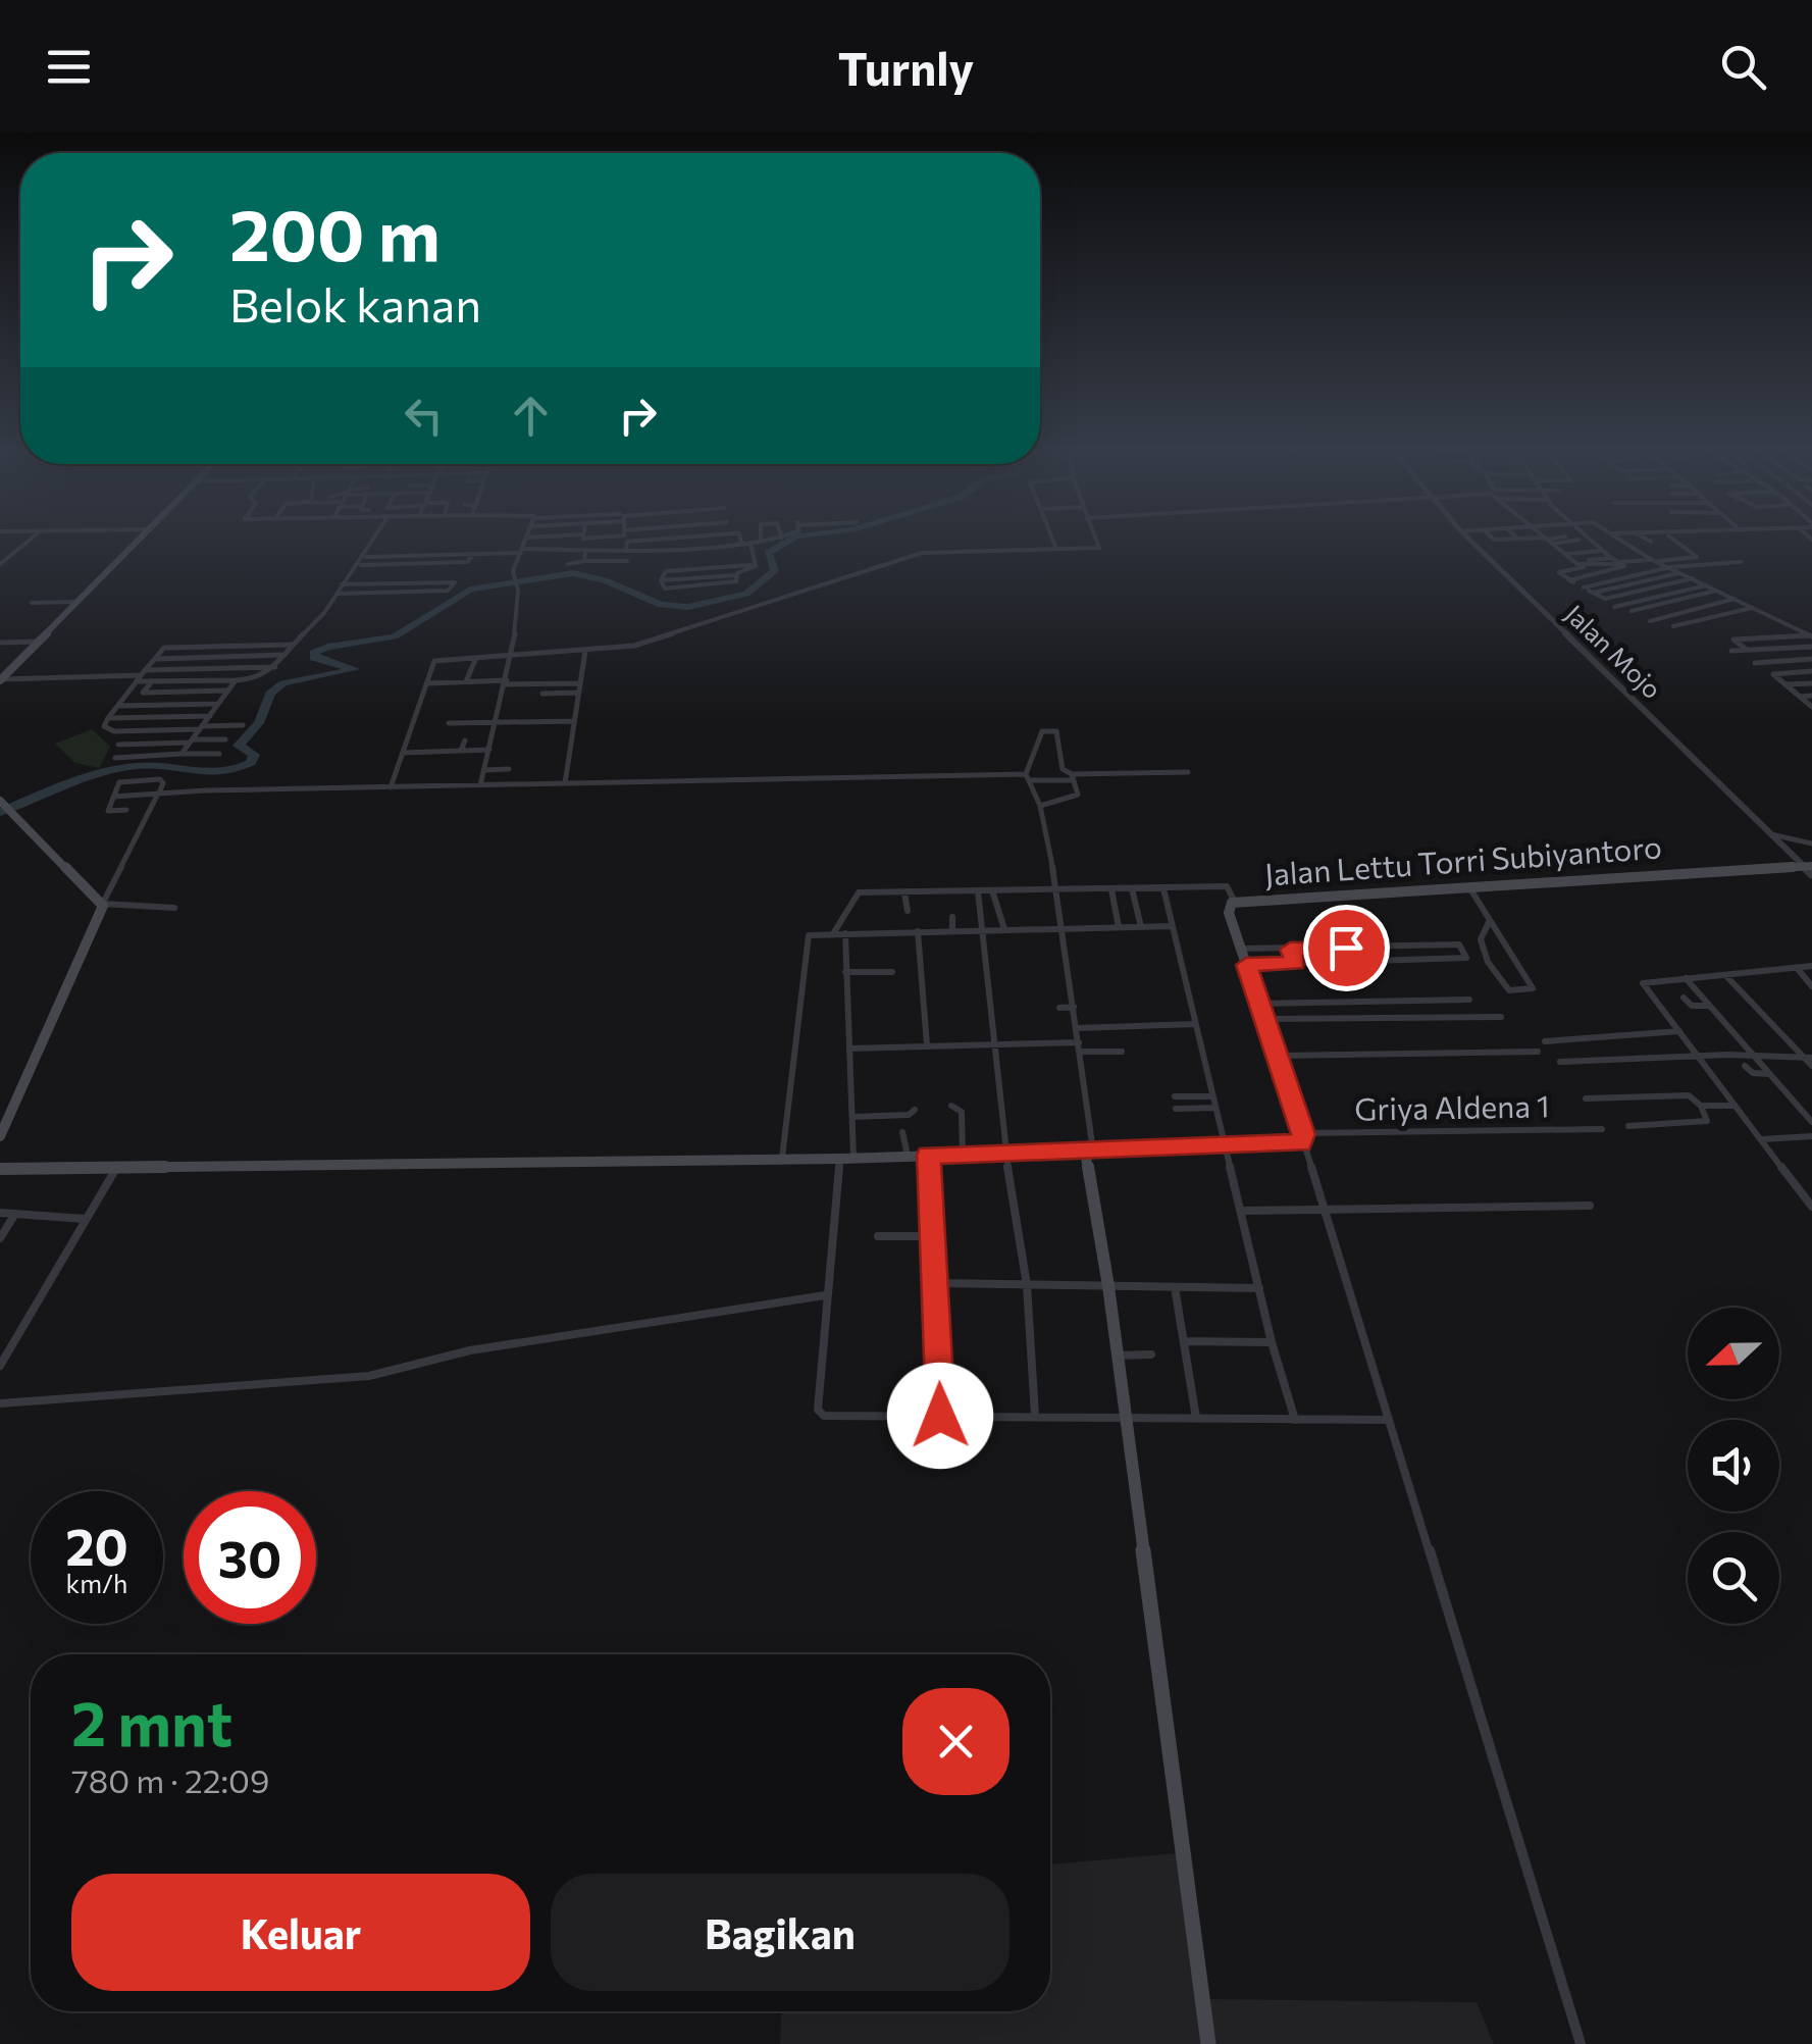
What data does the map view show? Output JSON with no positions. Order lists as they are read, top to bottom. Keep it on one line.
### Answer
{"streets":{"main road":["Jalan Lettu Torri Subiyantoro"],"street":["Jalan Mojo","Griya Aldena 1"]},"crossings":[["Jalan Mojo","Jalan Lettu Torri Subiyantoro"],["Jalan Lettu Torri Subiyantoro","Griya Aldena 1"]],"north":"left","page":{"header":"Turnly","turn":["200 m","Belok kanan"],"speed":"20 km/h","limit":"30","heading":["2 mnt","780 m · 22:09"],"buttons":["Keluar","Bagikan"]}}
